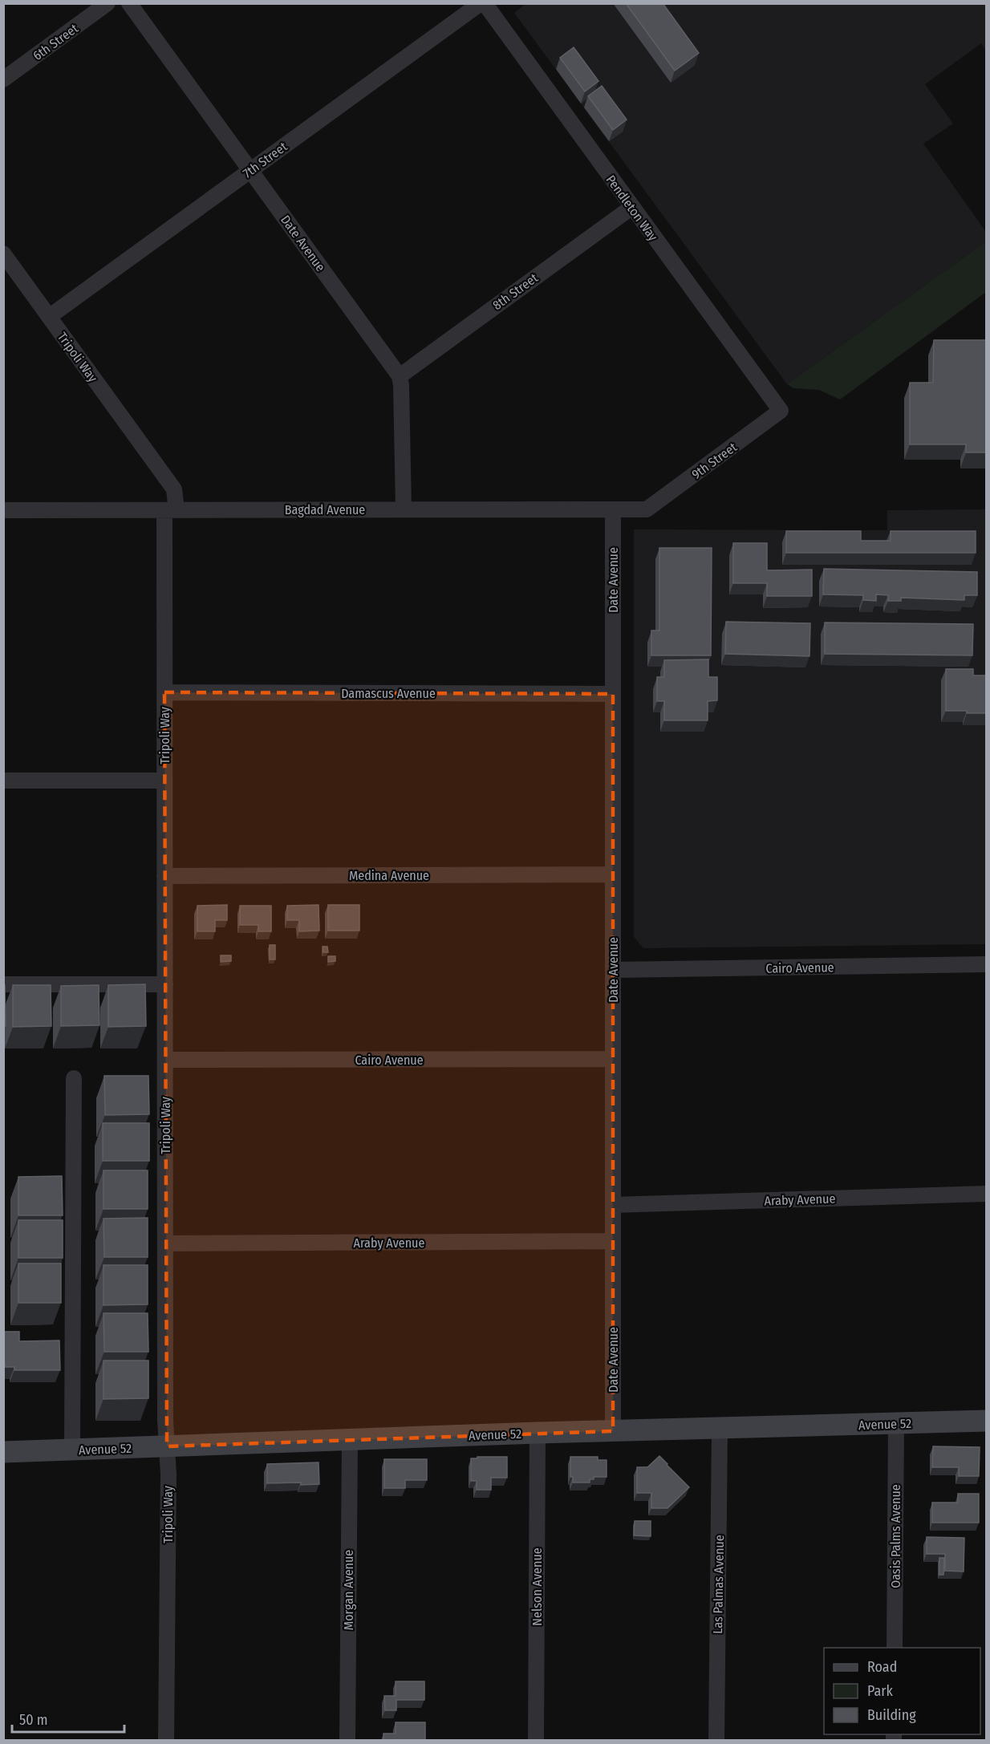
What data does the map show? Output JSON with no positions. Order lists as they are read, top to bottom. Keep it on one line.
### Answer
{"streets":{"main road":["Avenue 52"],"street":["6th Street","7th Street","Pendleton Way","Date Avenue","8th Street","Tripoli Way","9th Street","Bagdad Avenue","Damascus Avenue","Medina Avenue","Cairo Avenue","Araby Avenue","Oasis Palms Avenue","Las Palmas Avenue","Nelson Avenue","Morgan Avenue"]},"crossings":[["7th Street","Date Avenue"],["7th Street","Tripoli Way"],["Pendleton Way","8th Street"],["Pendleton Way","9th Street"],["Date Avenue","8th Street"],["Date Avenue","Bagdad Avenue"],["Date Avenue","Damascus Avenue"],["Date Avenue","Medina Avenue"],["Date Avenue","Cairo Avenue"],["Date Avenue","Araby Avenue"],["Date Avenue","Avenue 52"],["Tripoli Way","Bagdad Avenue"],["Tripoli Way","Damascus Avenue"],["Tripoli Way","Medina Avenue"],["Tripoli Way","Cairo Avenue"],["Tripoli Way","Araby Avenue"],["Tripoli Way","Avenue 52"],["9th Street","Bagdad Avenue"],["Avenue 52","Oasis Palms Avenue"],["Avenue 52","Las Palmas Avenue"],["Avenue 52","Nelson Avenue"],["Avenue 52","Morgan Avenue"]],"legend":["Road","Park","Building"],"scale_bar":"50 m"}
